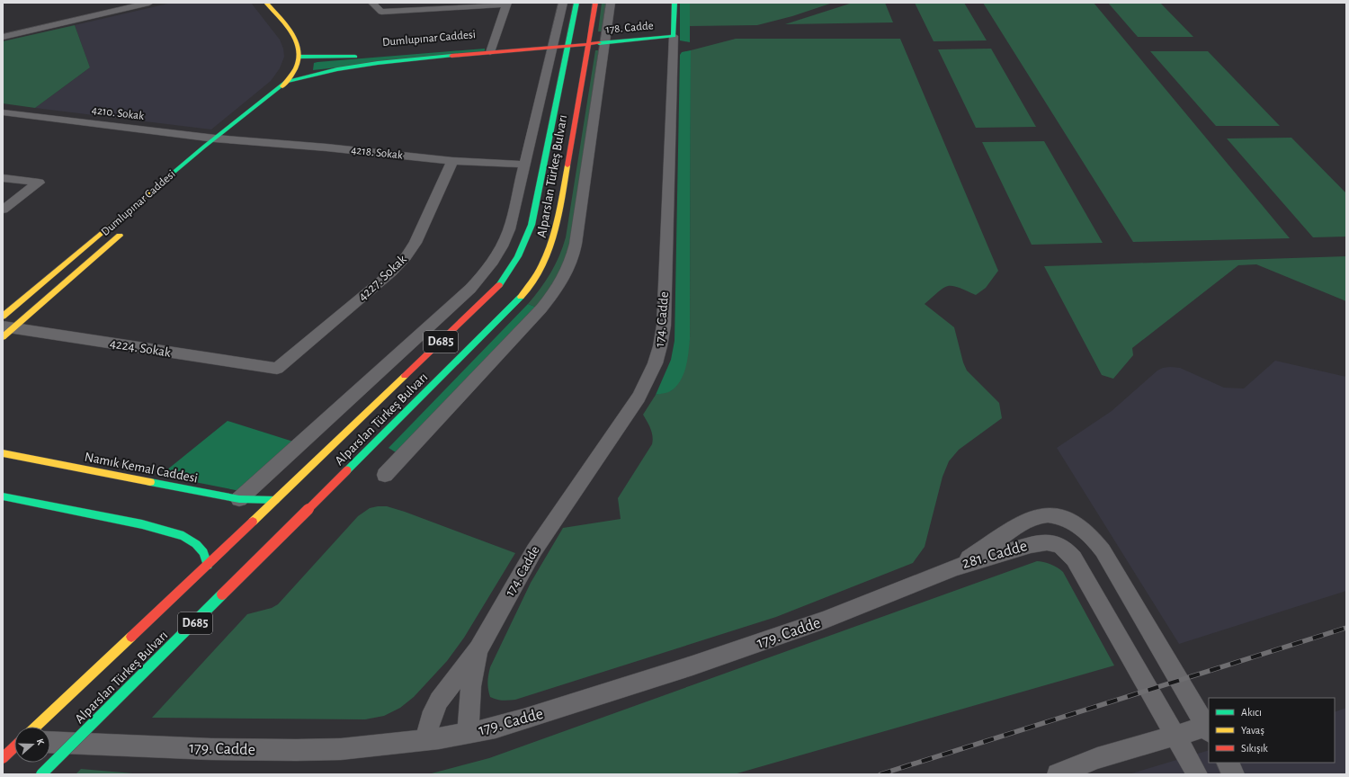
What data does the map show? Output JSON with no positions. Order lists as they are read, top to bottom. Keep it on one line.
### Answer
{"streets":{"main road":["178. Cadde","Dumlupınar Caddesi","Alparslan Türkeş Bulvarı","174. Cadde","D685","Namık Kemal Caddesi"],"street":["4210. Sokak","4218. Sokak","4227. Sokak","4224. Sokak","281. Cadde","179. Cadde"]},"crossings":[["178. Cadde","Dumlupınar Caddesi"],["178. Cadde","Alparslan Türkeş Bulvarı"],["178. Cadde","174. Cadde"],["Dumlupınar Caddesi","4210. Sokak"],["Dumlupınar Caddesi","4218. Sokak"],["Dumlupınar Caddesi","Alparslan Türkeş Bulvarı"],["Dumlupınar Caddesi","4224. Sokak"],["4210. Sokak","4218. Sokak"],["4218. Sokak","4227. Sokak"],["Alparslan Türkeş Bulvarı","Namık Kemal Caddesi"],["4227. Sokak","4224. Sokak"],["281. Cadde","179. Cadde"]],"legend":["Akıcı","Yavaş","Sıkışık"],"north":"right"}
